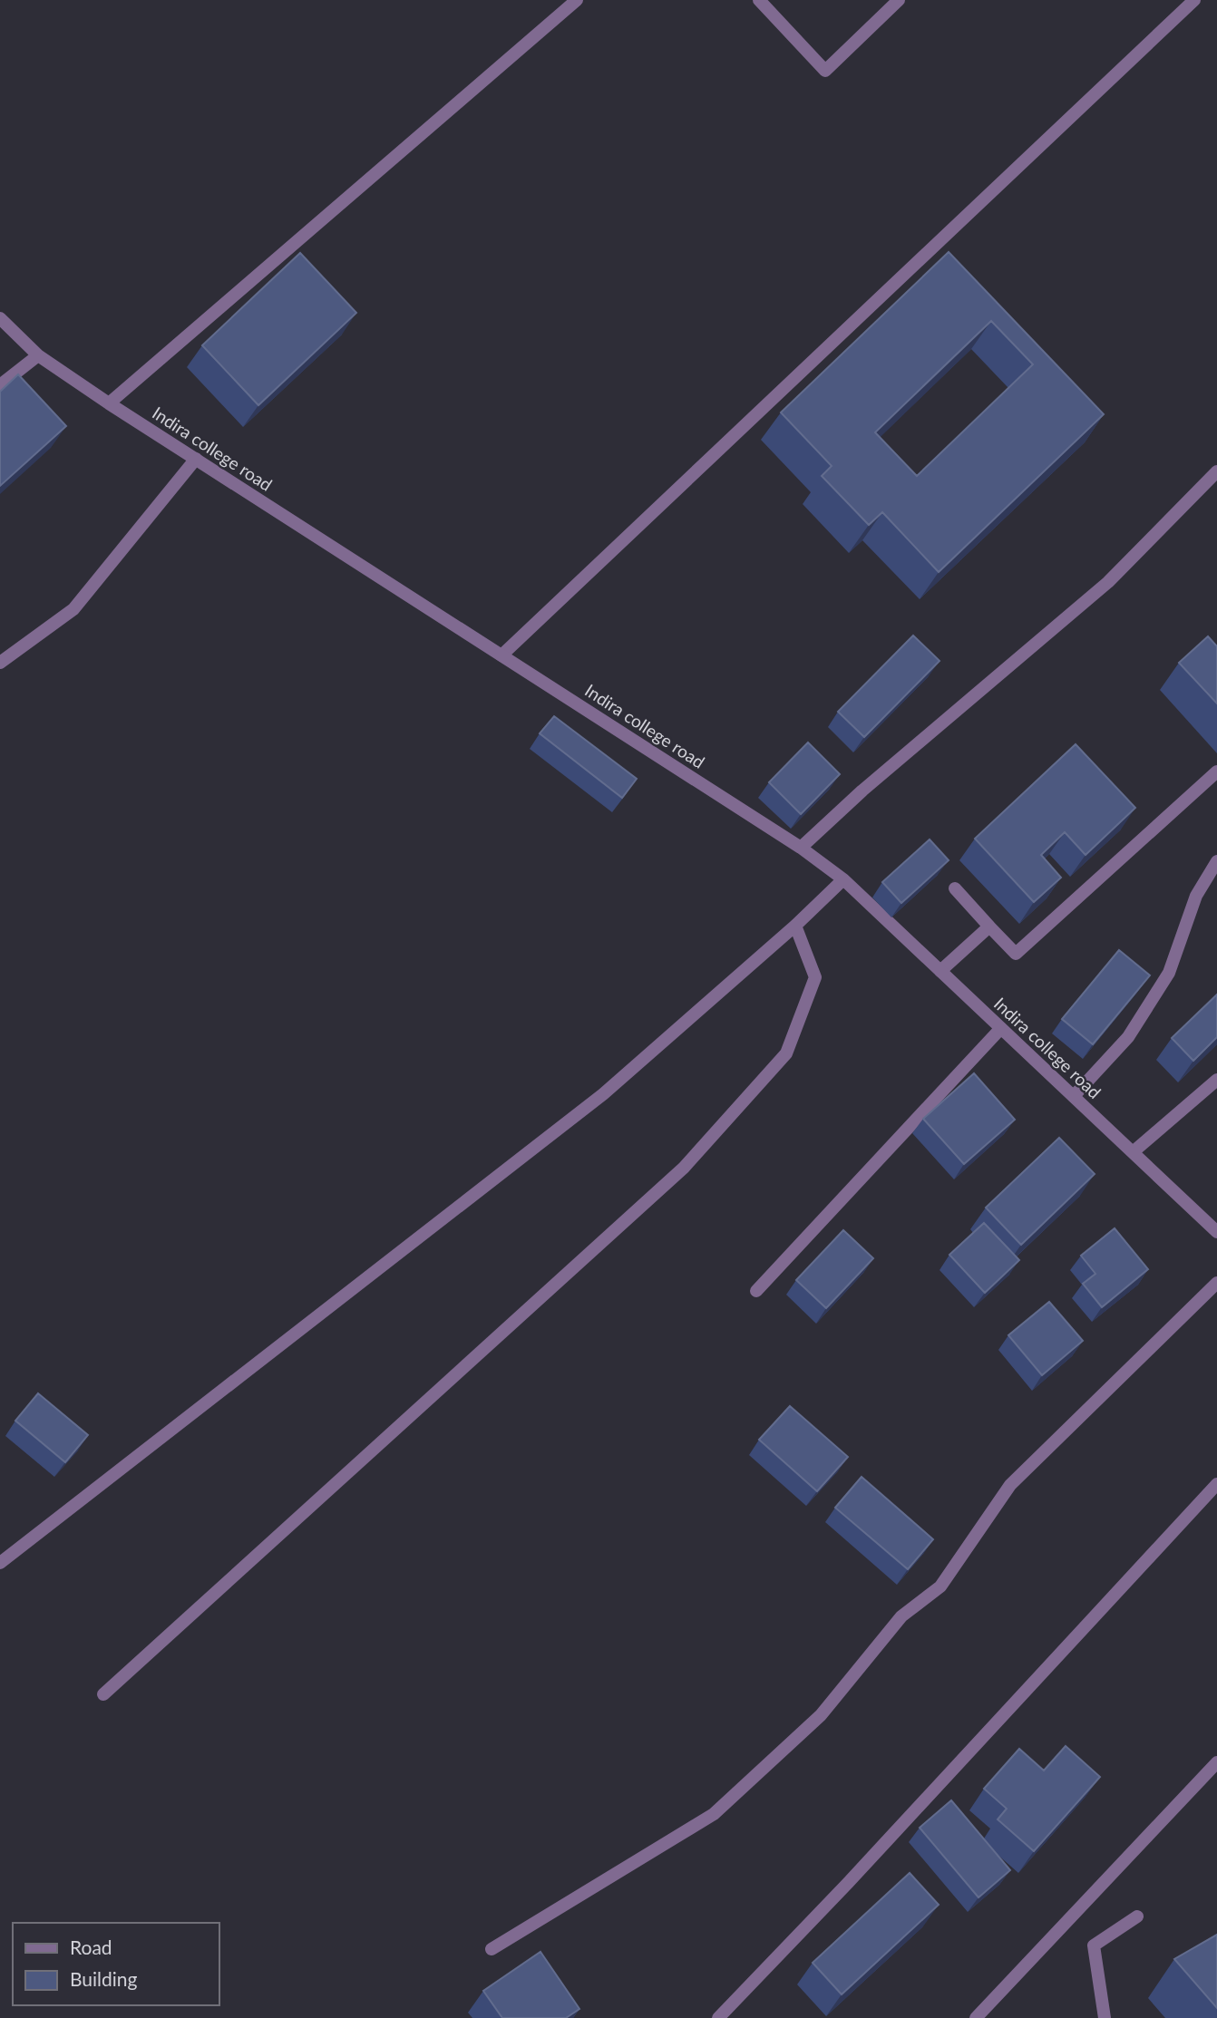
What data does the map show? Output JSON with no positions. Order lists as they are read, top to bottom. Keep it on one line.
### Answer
{"streets":{"street":["Indira college road"]},"legend":["Road","Building"]}
